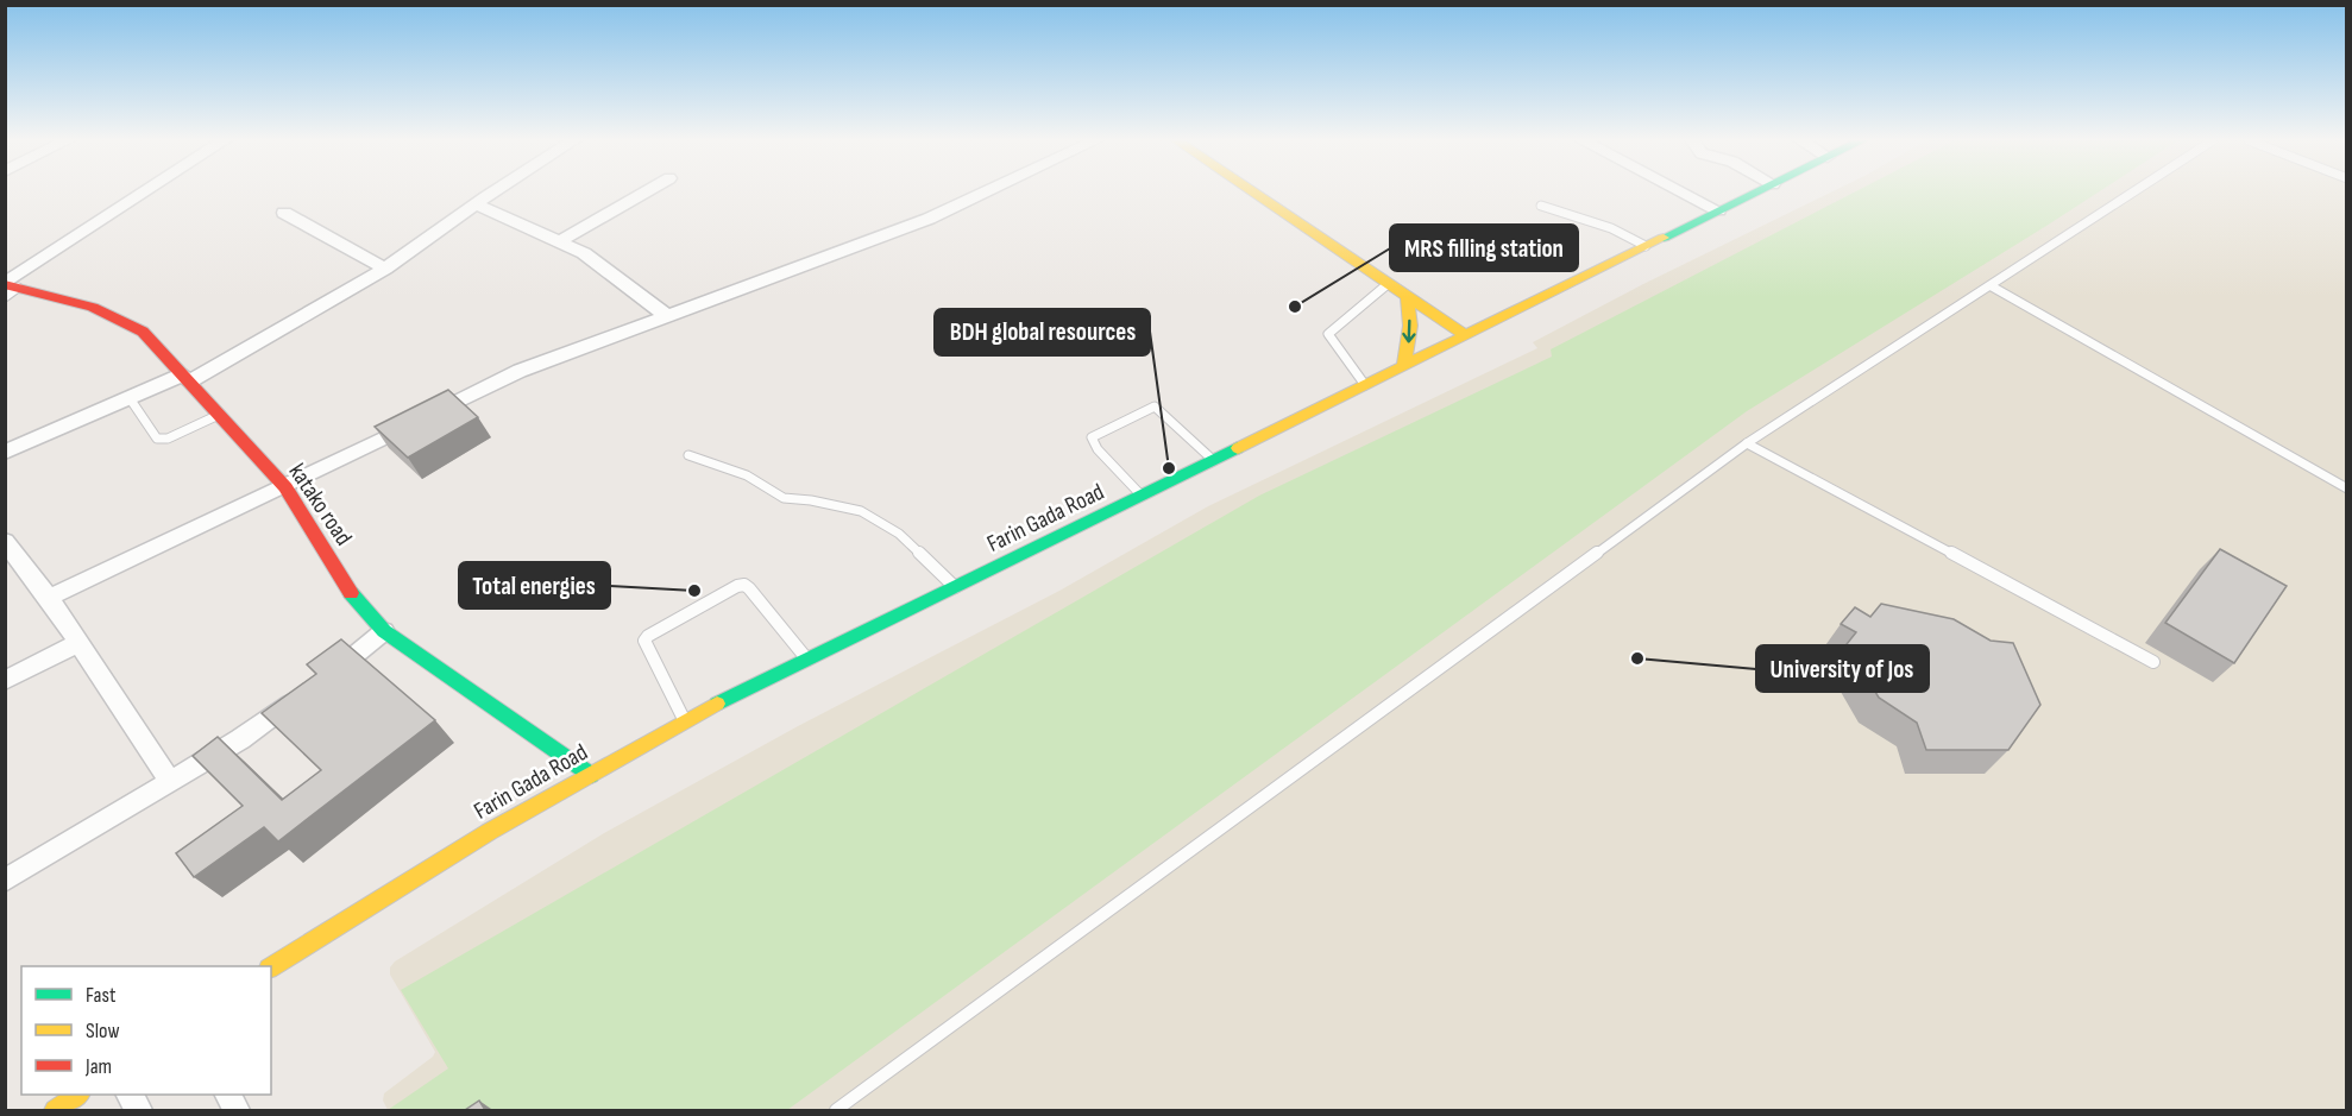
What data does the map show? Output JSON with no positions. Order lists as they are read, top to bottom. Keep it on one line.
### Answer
{"streets":{"main road":["katako road","Farin Gada Road"]},"crossings":[["katako road","Farin Gada Road"]],"places":["MRS filling station","BDH global resources","Total energies","University of Jos"],"legend":["Fast","Slow","Jam"]}
